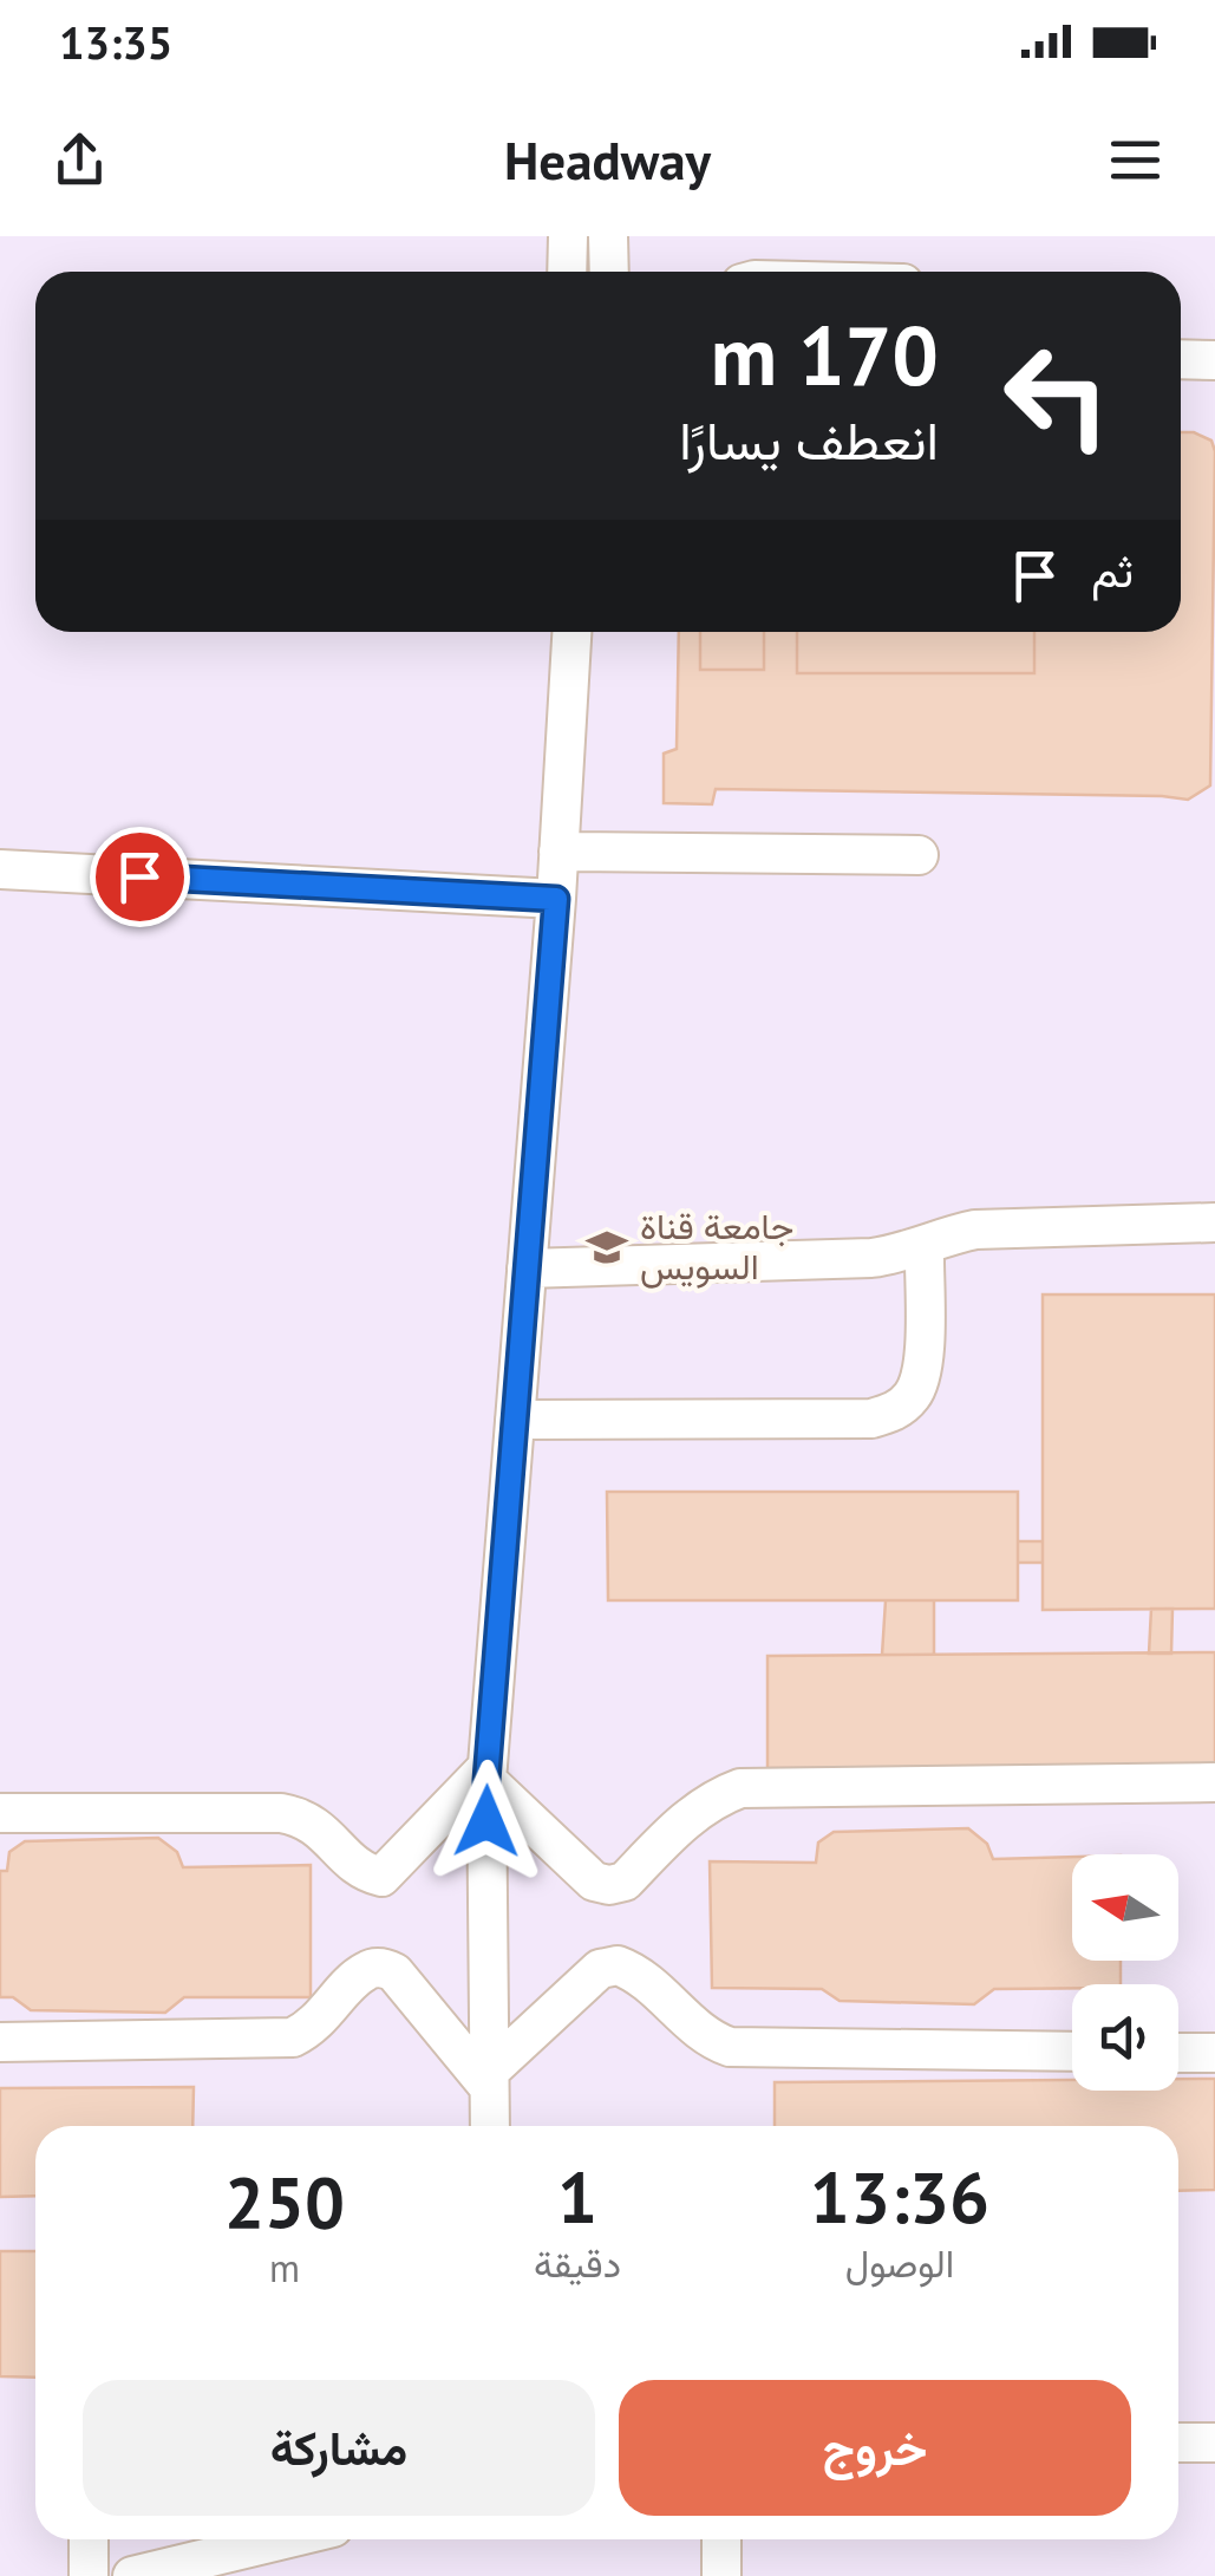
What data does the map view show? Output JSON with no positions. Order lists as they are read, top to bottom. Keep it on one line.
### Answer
{"places":{"school or university":["جامعة قناة السويس"]},"north":"left","page":{"status":"13:35","header":"Headway","turn":["170 m","انعطف يسارًا"],"then":"ثم","eta":["13:36","الوصول","1","دقيقة","250","m"],"buttons":["خروج","مشاركة"]}}
